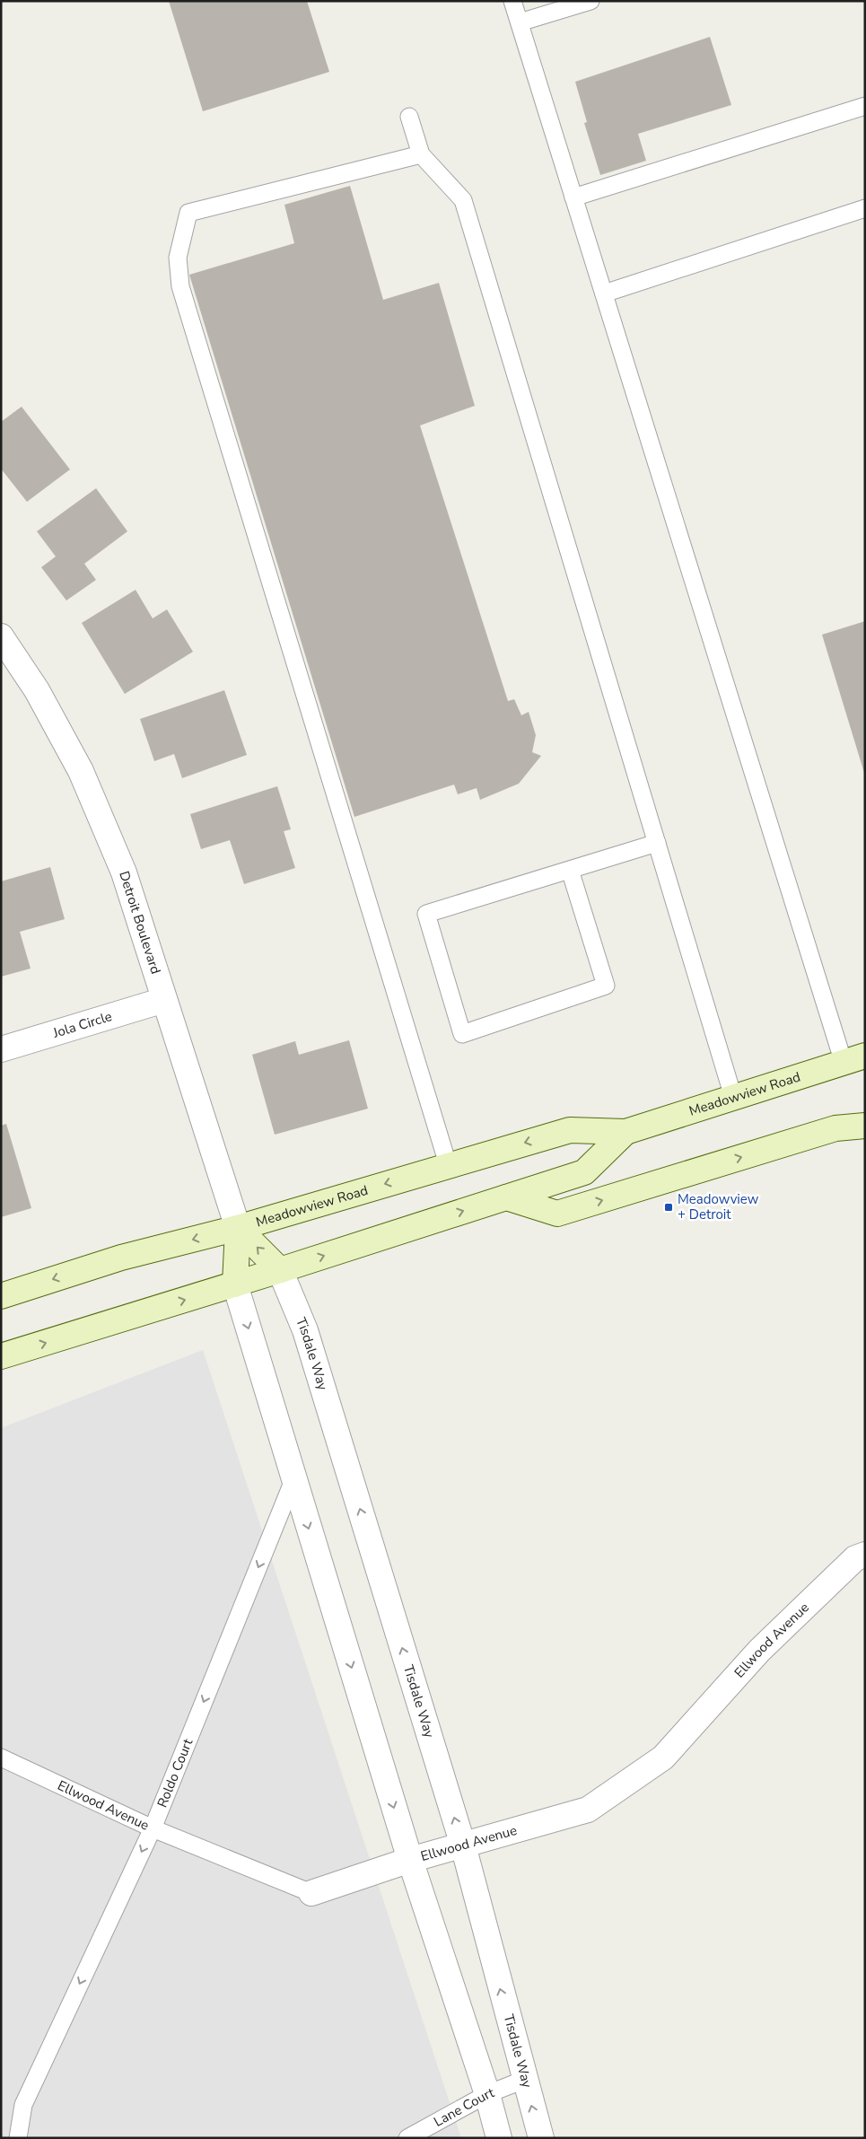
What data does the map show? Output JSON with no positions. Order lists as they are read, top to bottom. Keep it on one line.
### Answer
{"streets":{"main road":["Meadowview Road"],"street":["Detroit Boulevard","Jola Circle","Tisdale Way","Ellwood Avenue"],"lane":["Roldo Court","Lane Court"]},"crossings":[["Detroit Boulevard","Jola Circle"],["Detroit Boulevard","Meadowview Road"],["Meadowview Road","Tisdale Way"],["Tisdale Way","Ellwood Avenue"],["Tisdale Way","Lane Court"],["Ellwood Avenue","Roldo Court"]],"one_way":["Roldo Court"],"places":{"transit":["Meadowview + Detroit"]}}
